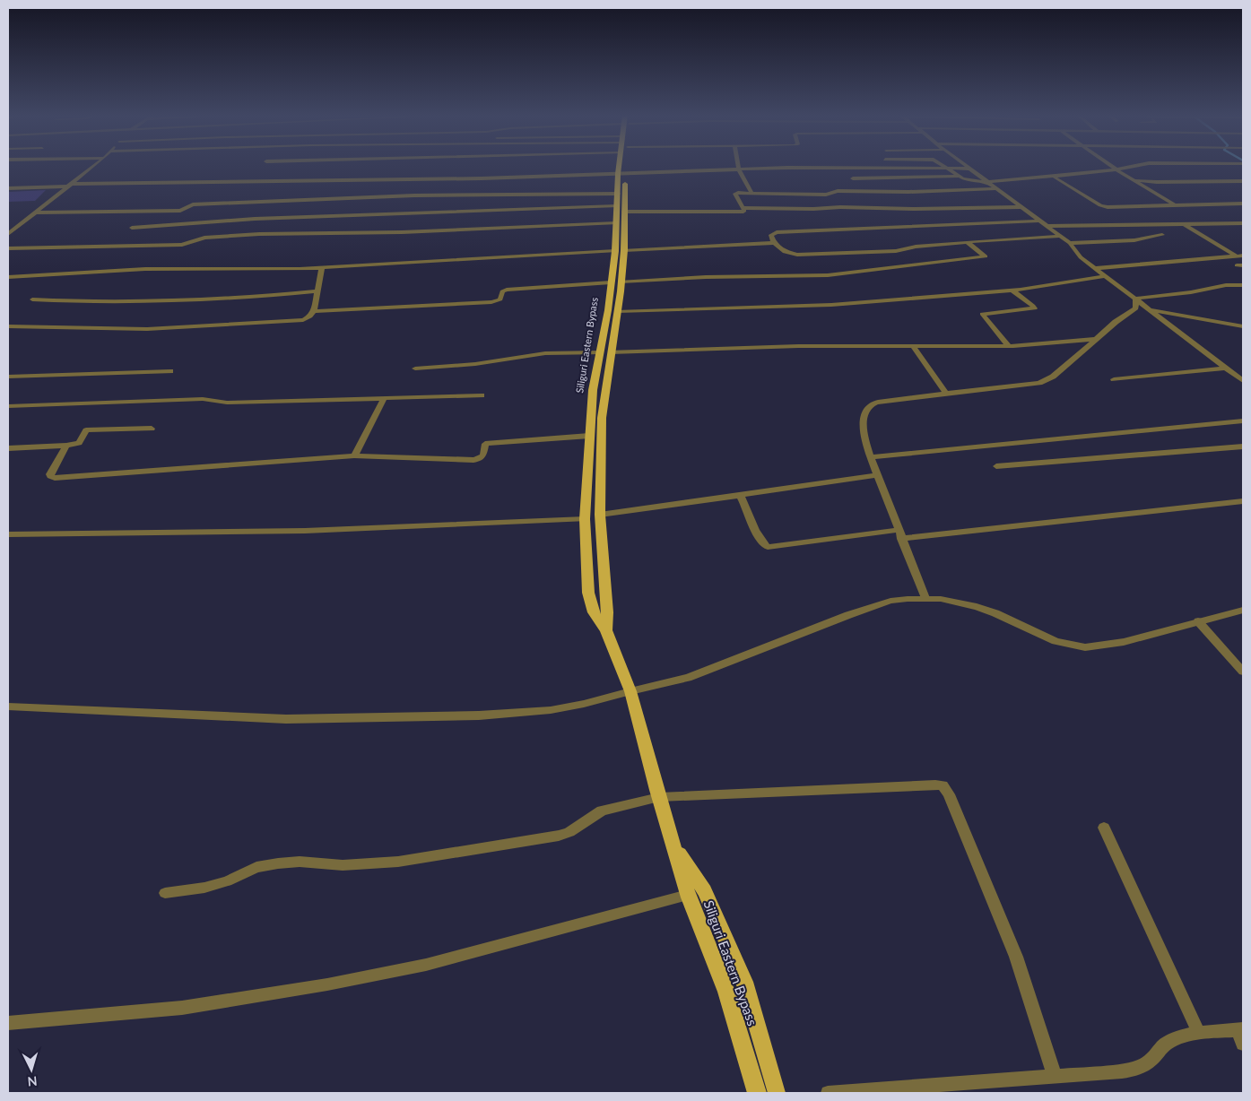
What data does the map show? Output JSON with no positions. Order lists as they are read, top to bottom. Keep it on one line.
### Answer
{"streets":{"main road":["Siliguri Eastern Bypass"]},"north":"bottom"}
